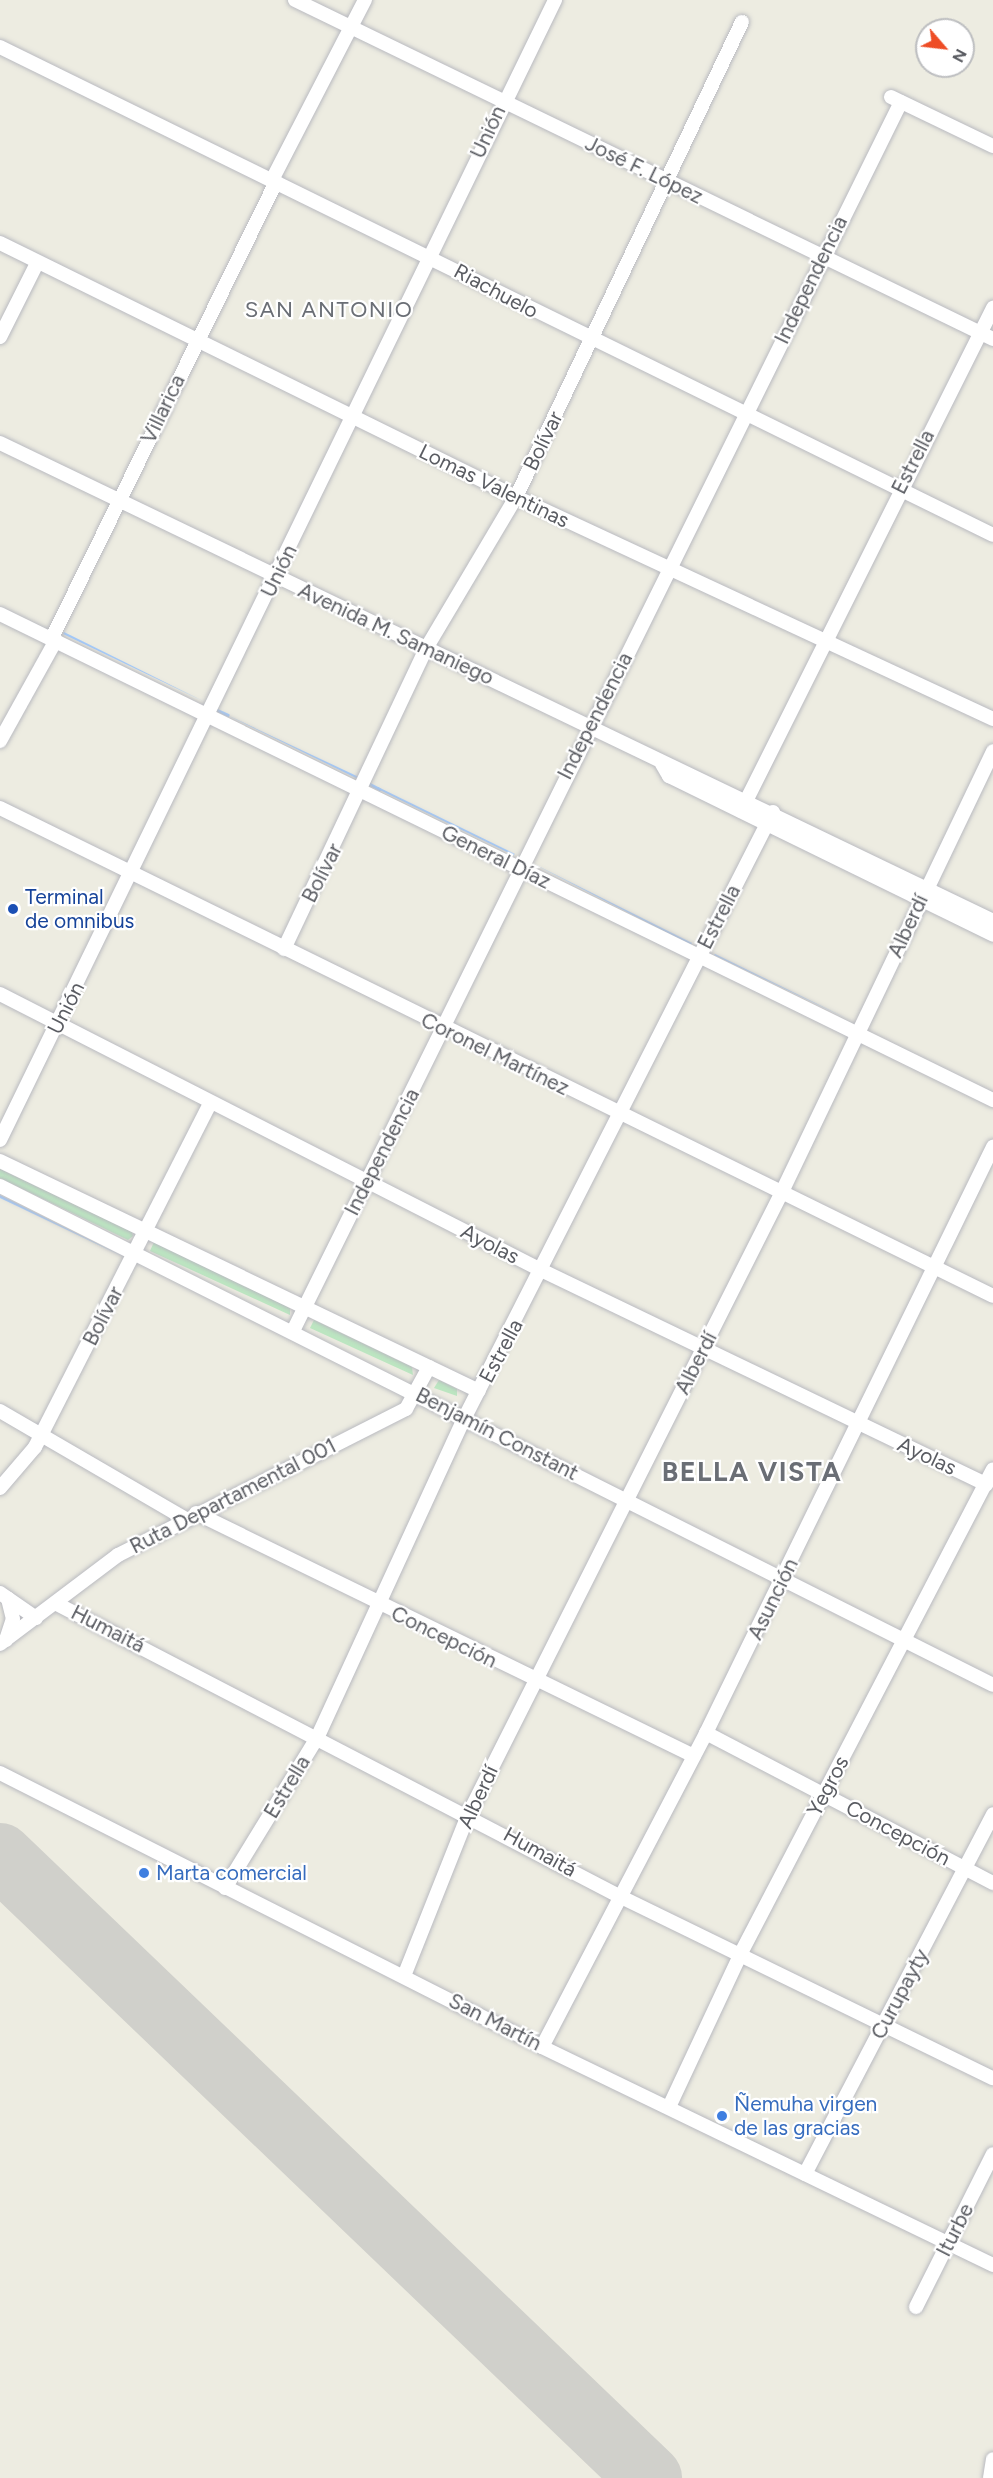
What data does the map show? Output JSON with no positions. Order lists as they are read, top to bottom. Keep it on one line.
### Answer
{"streets":{"street":["Unión","José F. López","Independencia","Riachuelo","Villarica","Bolívar","Estrella","Lomas Valentinas","Avenida M. Samaniego","General Díaz","Alberdí","Coronel Martínez","Ayolas","Benjamín Constant","Ruta Departamental 001","Asunción","Humaitá","Concepción","Yegros","Curupayty","San Martín","Iturbe"]},"crossings":[["Unión","José F. López"],["Unión","Riachuelo"],["Unión","Lomas Valentinas"],["Unión","Avenida M. Samaniego"],["Unión","General Díaz"],["Unión","Coronel Martínez"],["Unión","Ayolas"],["José F. López","Independencia"],["José F. López","Villarica"],["José F. López","Bolívar"],["José F. López","Estrella"],["Independencia","Riachuelo"],["Independencia","Lomas Valentinas"],["Independencia","Avenida M. Samaniego"],["Independencia","General Díaz"],["Independencia","Coronel Martínez"],["Independencia","Ayolas"],["Independencia","Benjamín Constant"],["Riachuelo","Villarica"],["Riachuelo","Bolívar"],["Riachuelo","Estrella"],["Villarica","Lomas Valentinas"],["Villarica","Avenida M. Samaniego"],["Villarica","General Díaz"],["Bolívar","Lomas Valentinas"],["Bolívar","Avenida M. Samaniego"],["Bolívar","General Díaz"],["Bolívar","Coronel Martínez"],["Bolívar","Ayolas"],["Bolívar","Benjamín Constant"],["Bolívar","Concepción"],["Estrella","Lomas Valentinas"],["Estrella","Avenida M. Samaniego"],["Estrella","General Díaz"],["Estrella","Coronel Martínez"],["Estrella","Ayolas"],["Estrella","Benjamín Constant"],["Estrella","Humaitá"],["Estrella","Concepción"],["Estrella","San Martín"],["Avenida M. Samaniego","Alberdí"],["General Díaz","Alberdí"],["Alberdí","Coronel Martínez"],["Alberdí","Ayolas"],["Alberdí","Benjamín Constant"],["Alberdí","Humaitá"],["Alberdí","Concepción"],["Alberdí","San Martín"],["Coronel Martínez","Asunción"],["Ayolas","Asunción"],["Ayolas","Yegros"],["Benjamín Constant","Ruta Departamental 001"],["Benjamín Constant","Asunción"],["Benjamín Constant","Yegros"],["Ruta Departamental 001","Humaitá"],["Ruta Departamental 001","Concepción"],["Asunción","Humaitá"],["Asunción","Concepción"],["Asunción","San Martín"],["Humaitá","Yegros"],["Humaitá","Curupayty"],["Concepción","Yegros"],["Concepción","Curupayty"],["Yegros","San Martín"],["Curupayty","San Martín"],["San Martín","Iturbe"]],"districts":["SAN ANTONIO","BELLA VISTA"],"places":["Terminal de omnibus","Marta comercial","Ñemuha virgen de las gracias"],"north":"bottom right"}
